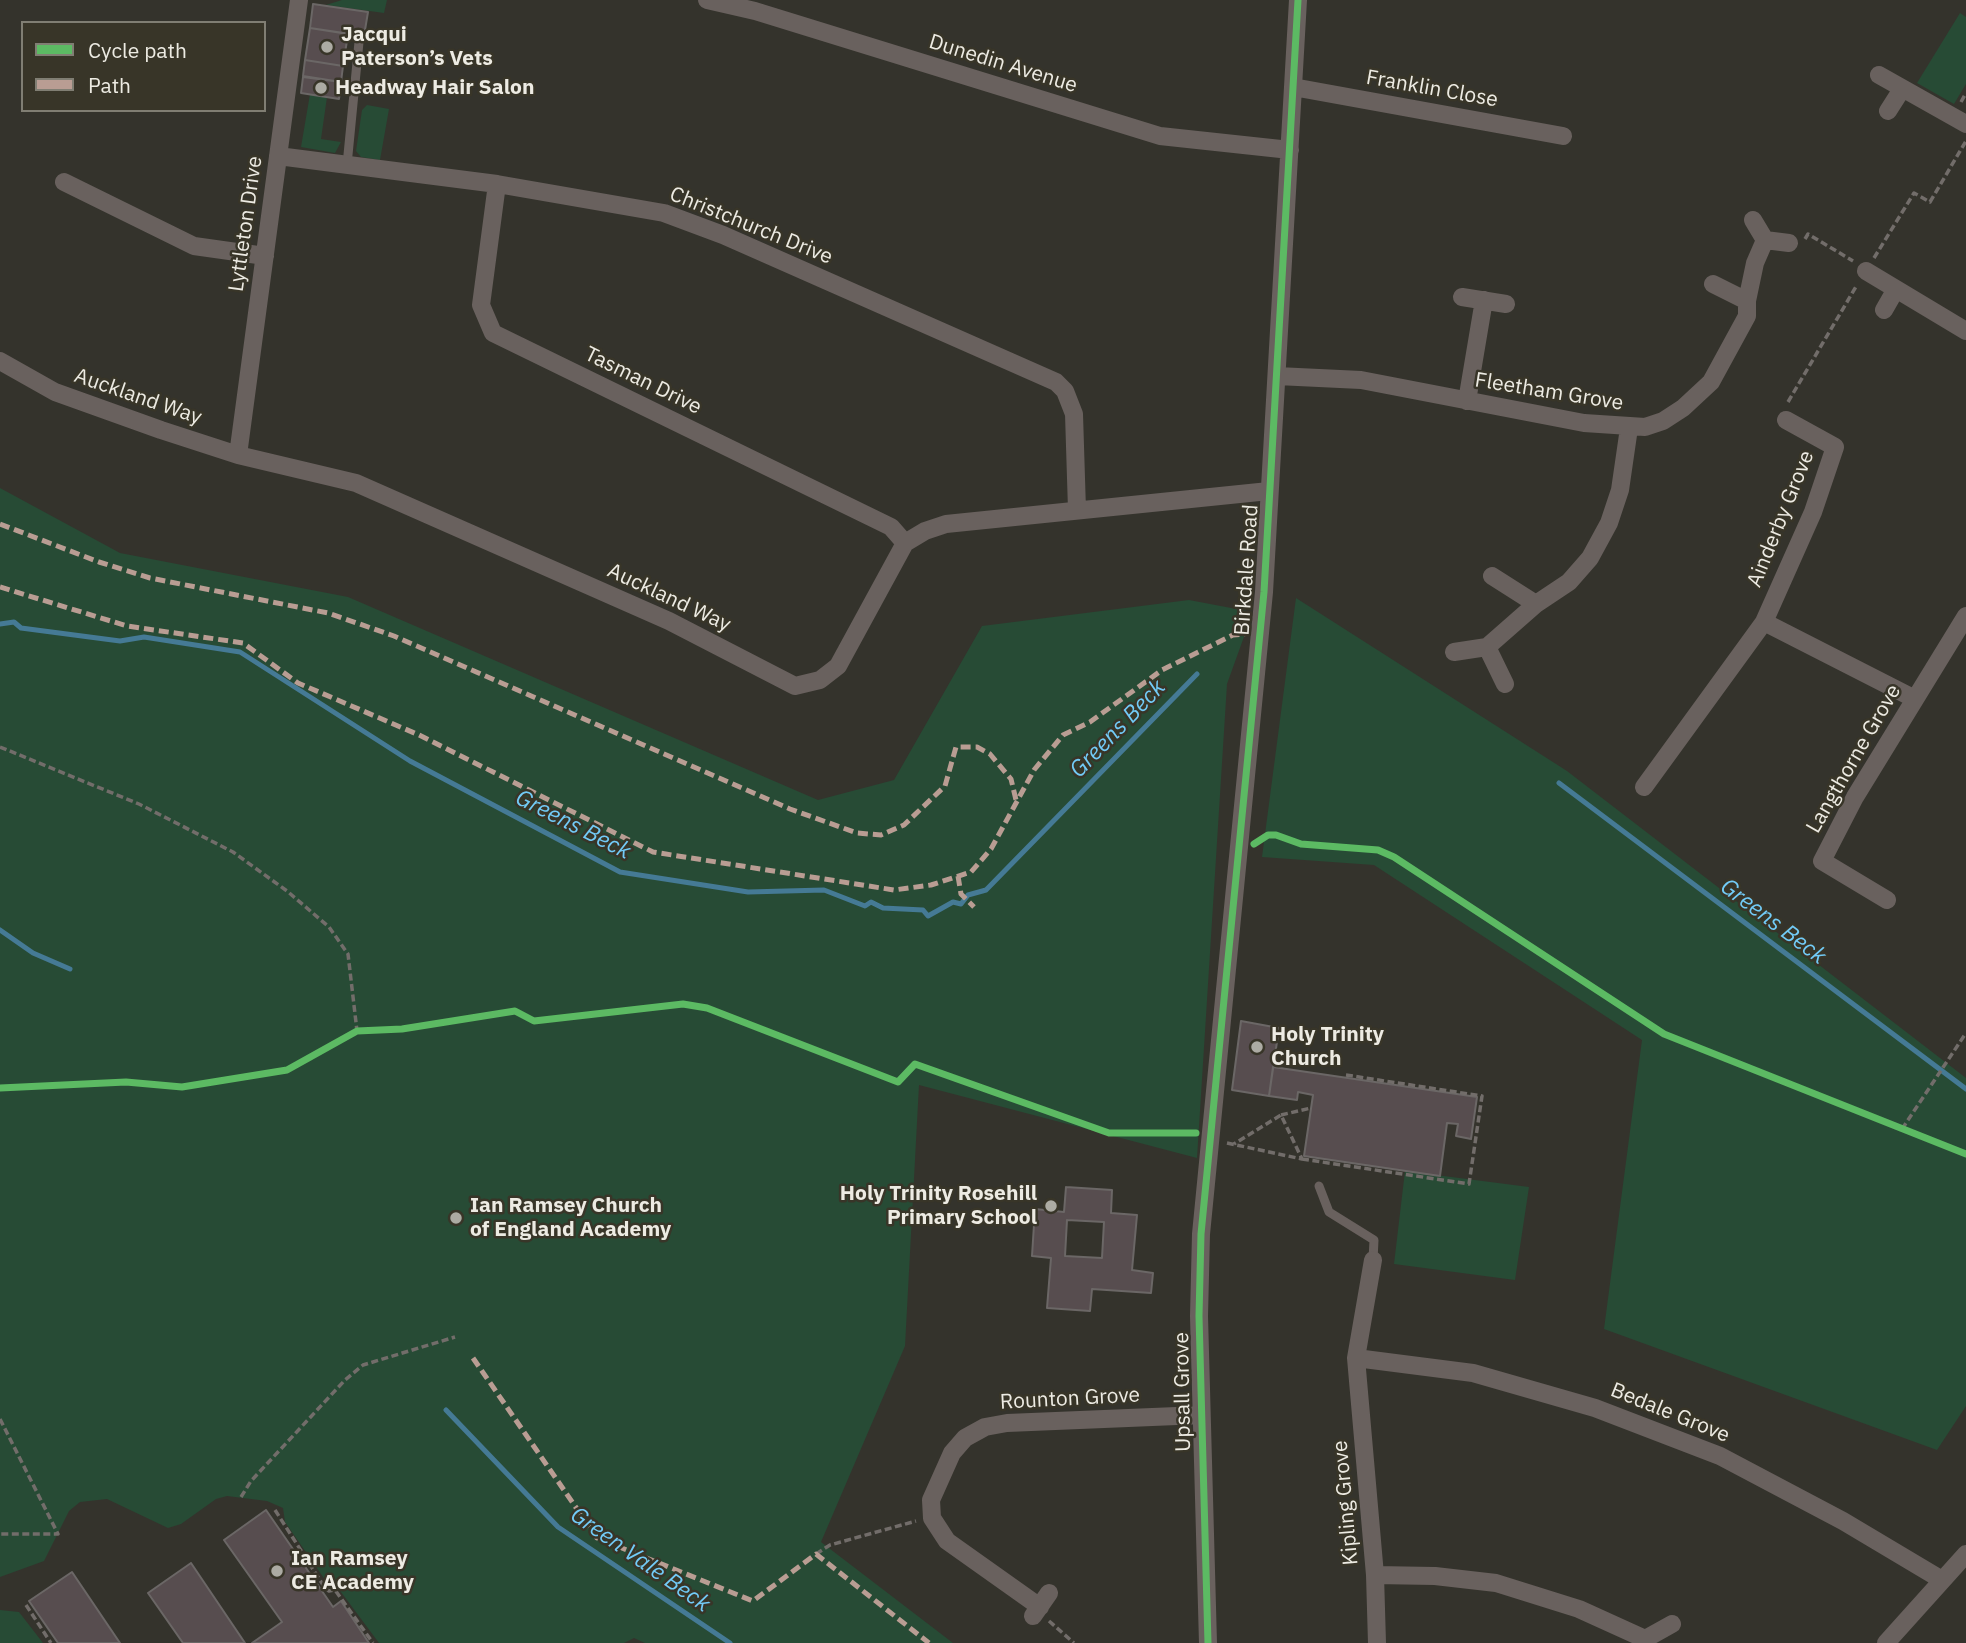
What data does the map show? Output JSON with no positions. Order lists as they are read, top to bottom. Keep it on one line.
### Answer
{"streets":{"street":["Dunedin Avenue","Franklin Close","Lyttleton Drive","Christchurch Drive","Tasman Drive","Fleetham Grove","Auckland Way","Ainderby Grove","Birkdale Road","Langthorne Grove","Upsall Grove","Rounton Grove","Bedale Grove","Kipling Grove"]},"crossings":[["Dunedin Avenue","Birkdale Road"],["Franklin Close","Birkdale Road"],["Lyttleton Drive","Christchurch Drive"],["Lyttleton Drive","Auckland Way"],["Christchurch Drive","Tasman Drive"],["Tasman Drive","Auckland Way"],["Fleetham Grove","Birkdale Road"],["Ainderby Grove","Langthorne Grove"],["Birkdale Road","Upsall Grove"],["Upsall Grove","Rounton Grove"],["Bedale Grove","Kipling Grove"]],"water":["Greens Beck","Green Vale Beck"],"places":["Jacqui Paterson’s Vets","Headway Hair Salon","Holy Trinity Church","Holy Trinity Rosehill Primary School","Ian Ramsey Church of England Academy","Ian Ramsey CE Academy"],"legend":["Cycle path","Path"]}
